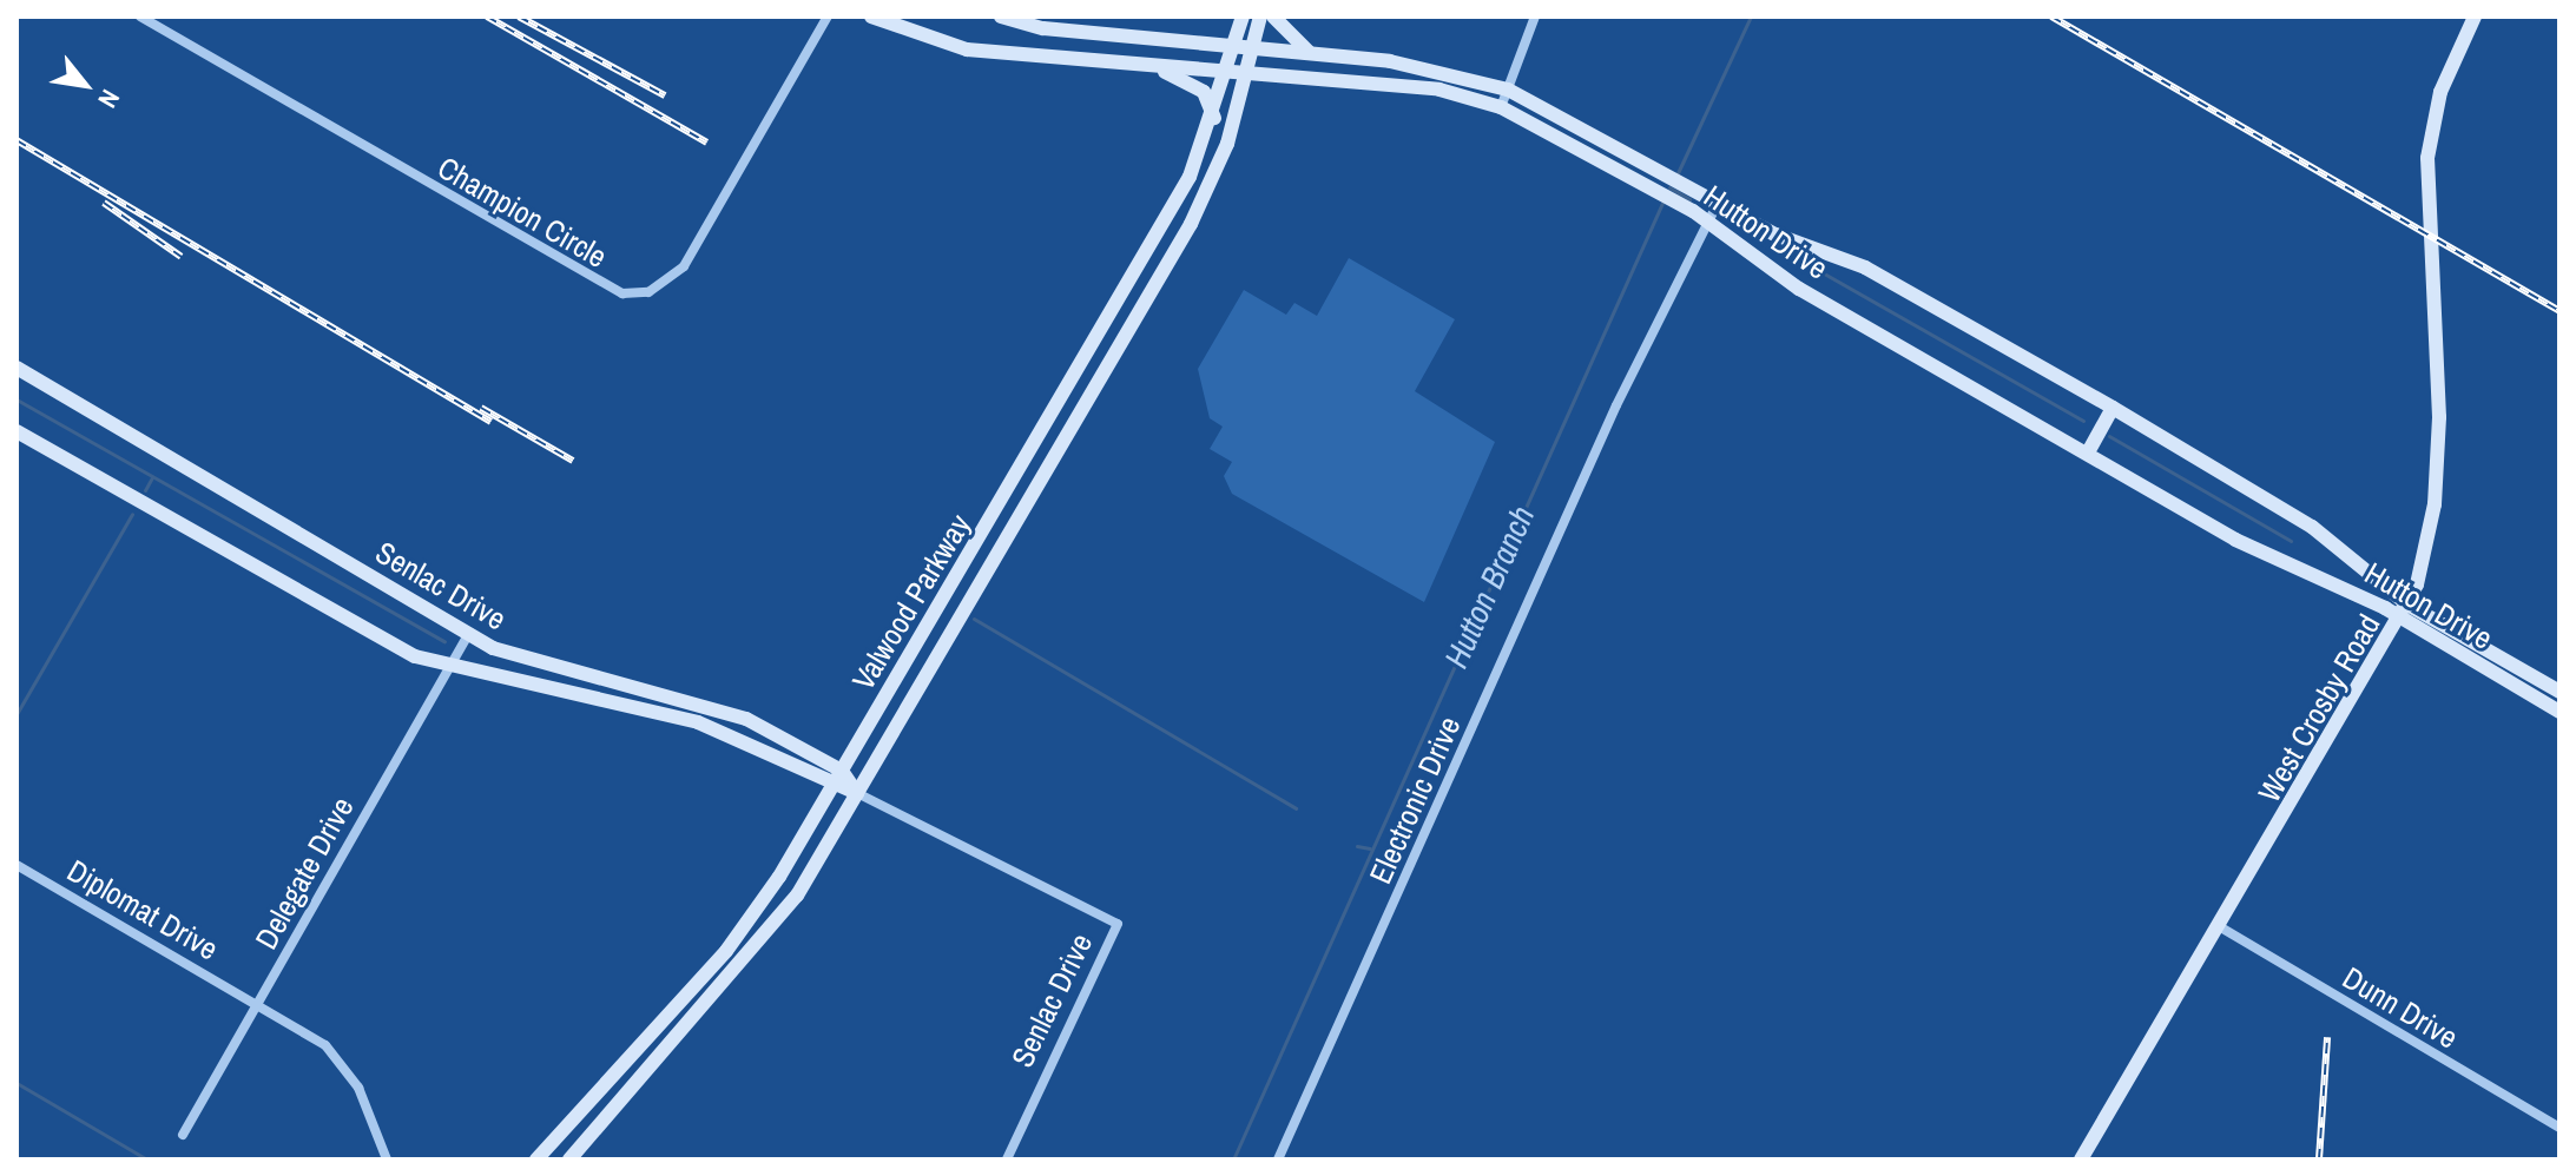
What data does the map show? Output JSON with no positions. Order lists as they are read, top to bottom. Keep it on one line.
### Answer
{"streets":{"street":["Champion Circle","Hutton Drive","Senlac Drive","Valwood Parkway","West Crosby Road","Electronic Drive","Delegate Drive","Diplomat Drive","Dunn Drive"]},"crossings":[["Hutton Drive","Valwood Parkway"],["Hutton Drive","West Crosby Road"],["Hutton Drive","Electronic Drive"],["Senlac Drive","Valwood Parkway"],["Senlac Drive","Delegate Drive"],["West Crosby Road","Dunn Drive"],["Delegate Drive","Diplomat Drive"]],"water":["Hutton Branch"],"north":"bottom right"}
